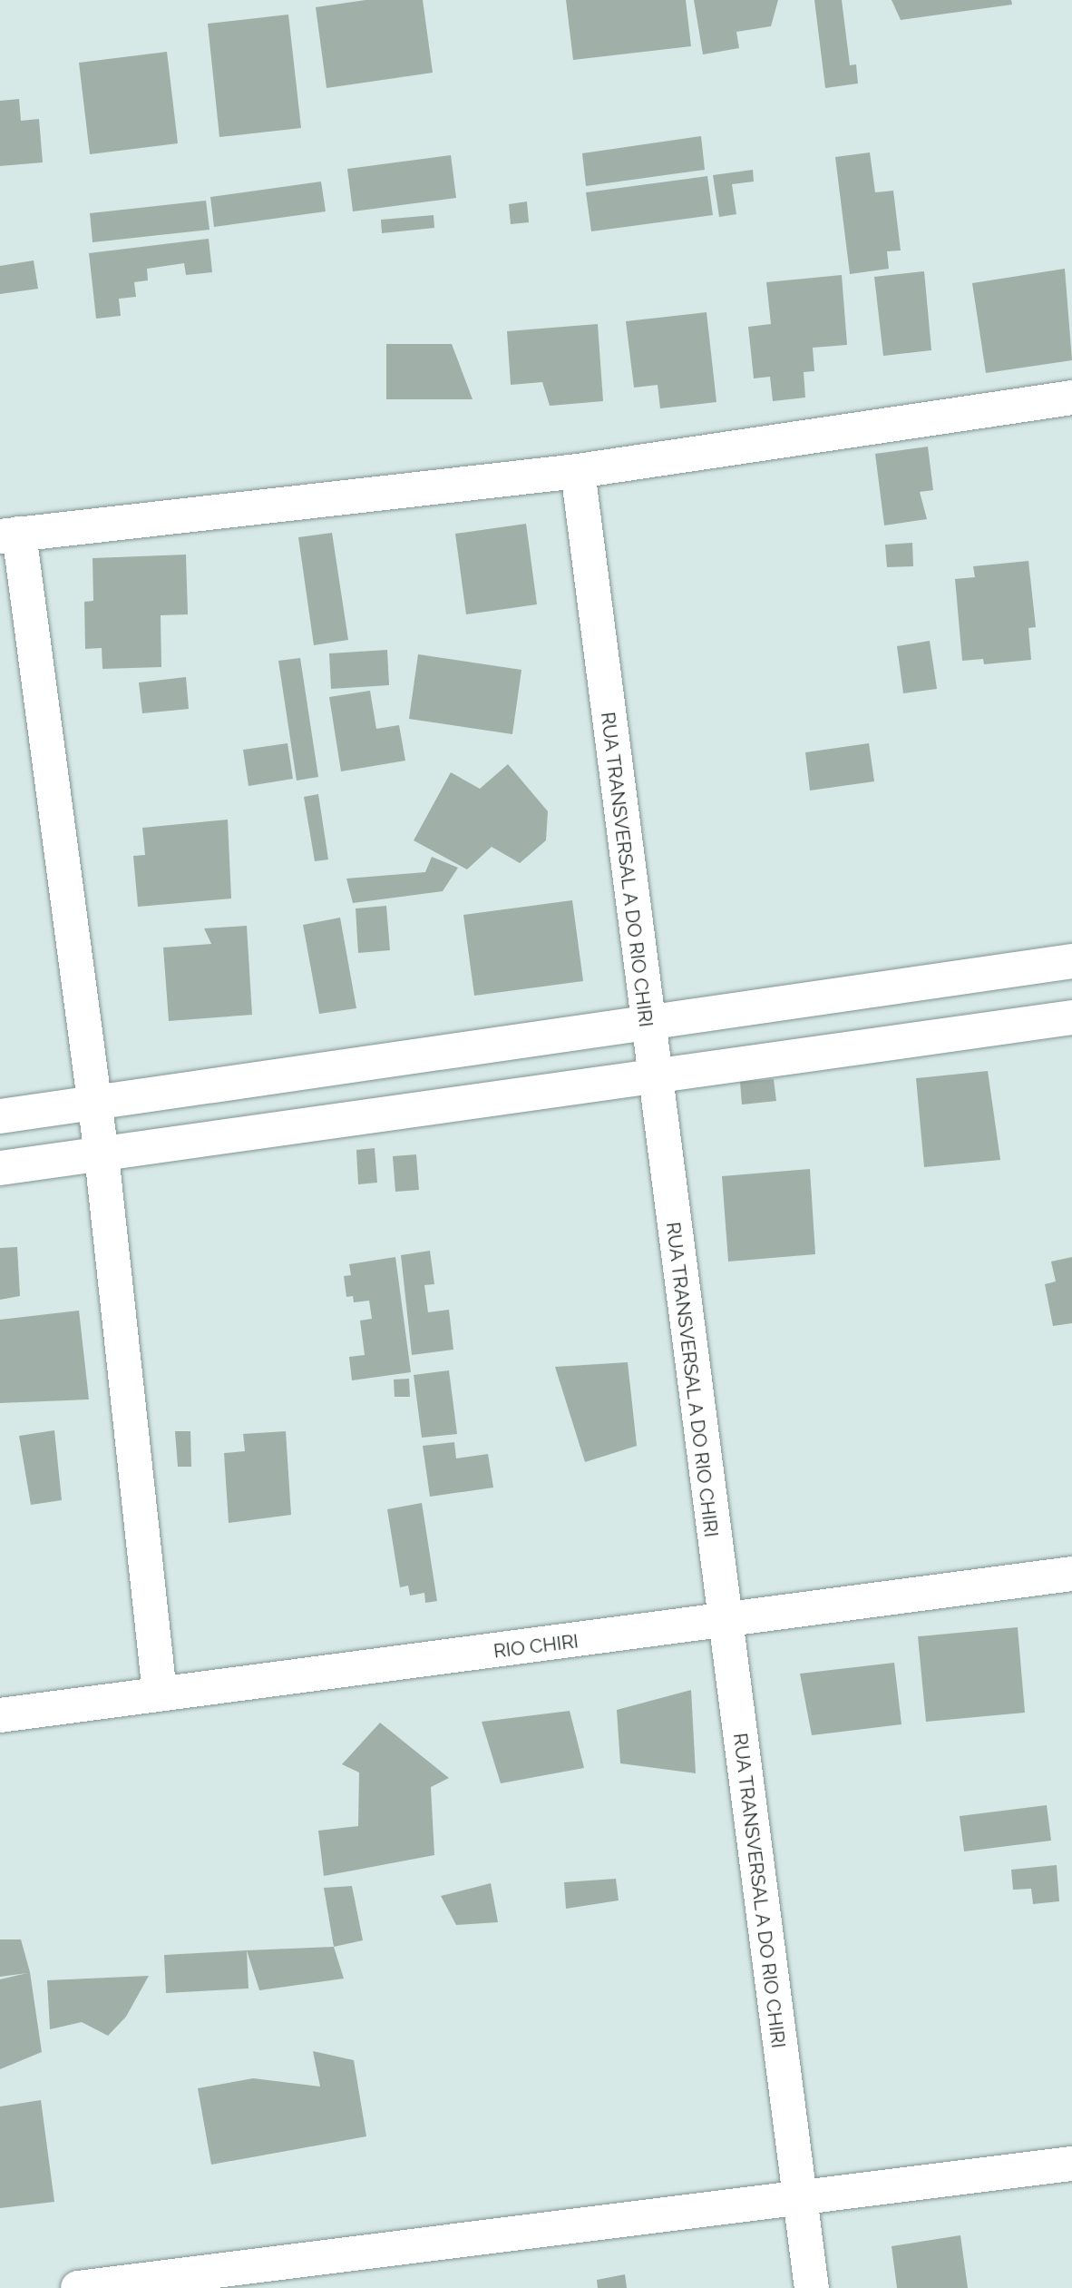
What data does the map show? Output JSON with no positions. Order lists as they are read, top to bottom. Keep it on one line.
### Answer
{"streets":{"street":["RUA TRANSVERSAL A DO RIO CHIRI","RIO CHIRI"]},"crossings":[["RUA TRANSVERSAL A DO RIO CHIRI","RIO CHIRI"]]}
